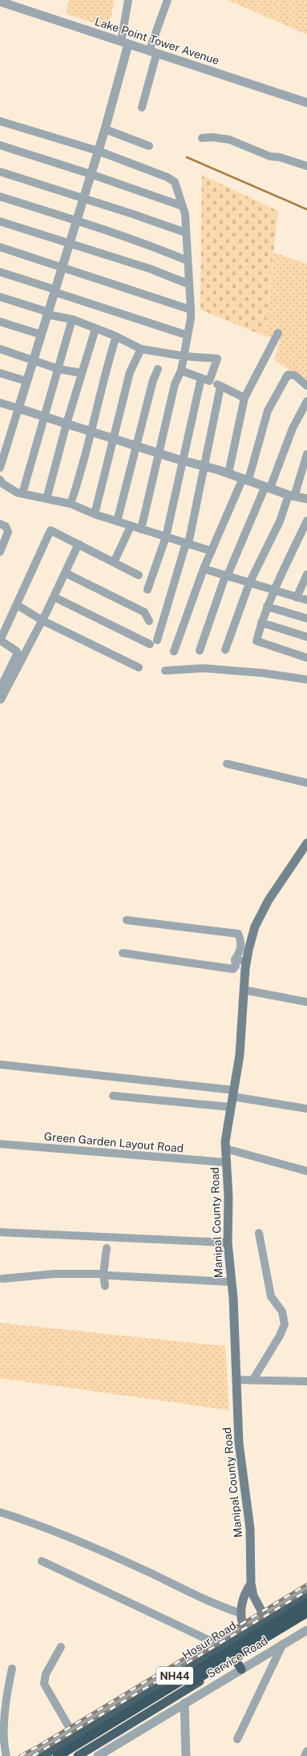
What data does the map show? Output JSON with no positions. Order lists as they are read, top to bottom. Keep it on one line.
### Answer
{"streets":{"highway":["Hosur Road","NH44"],"main road":["Manipal County Road"],"street":["Lake Point Tower Avenue","Green Garden Layout Road","Service Road"]},"crossings":[["Green Garden Layout Road","Manipal County Road"],["Manipal County Road","Hosur Road"]]}
